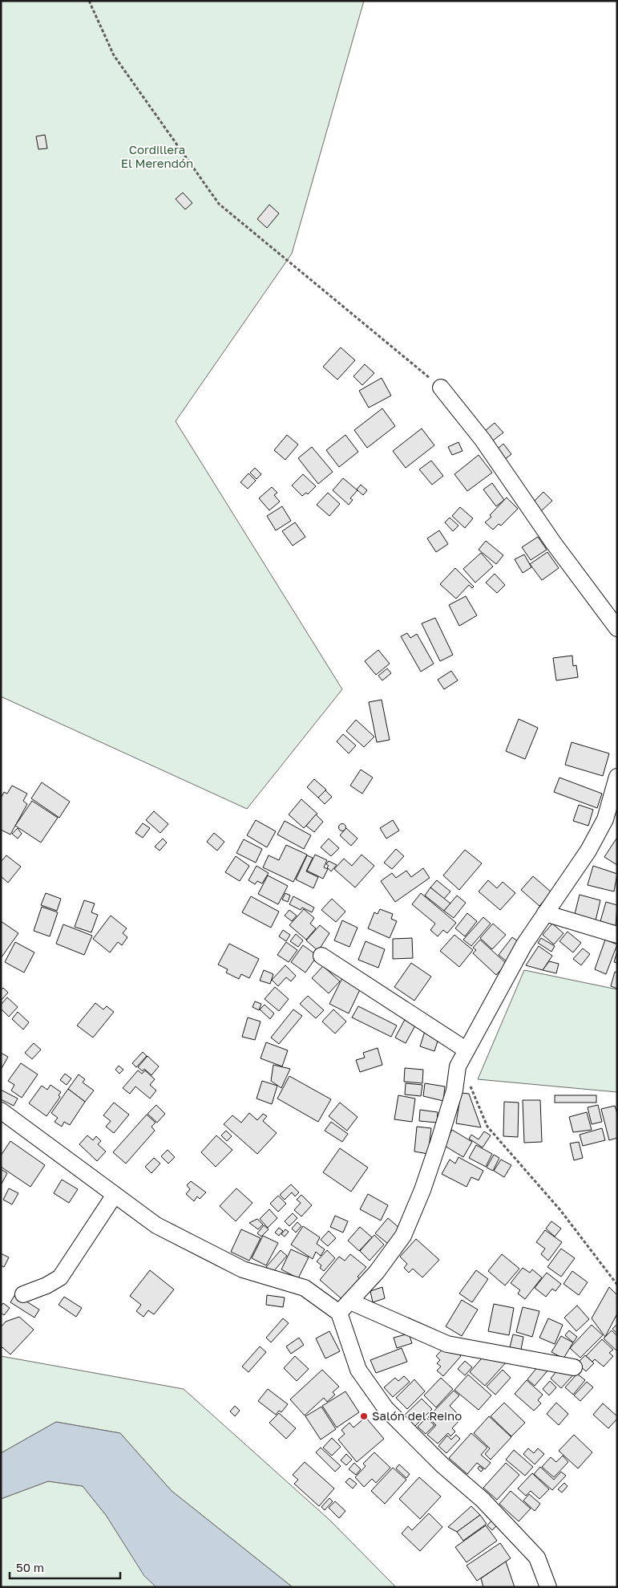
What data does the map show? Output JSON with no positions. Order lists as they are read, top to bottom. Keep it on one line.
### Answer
{"parks":["Cordillera El Merendón"],"places":["Salón del Reino"],"scale_bar":"50 m"}
